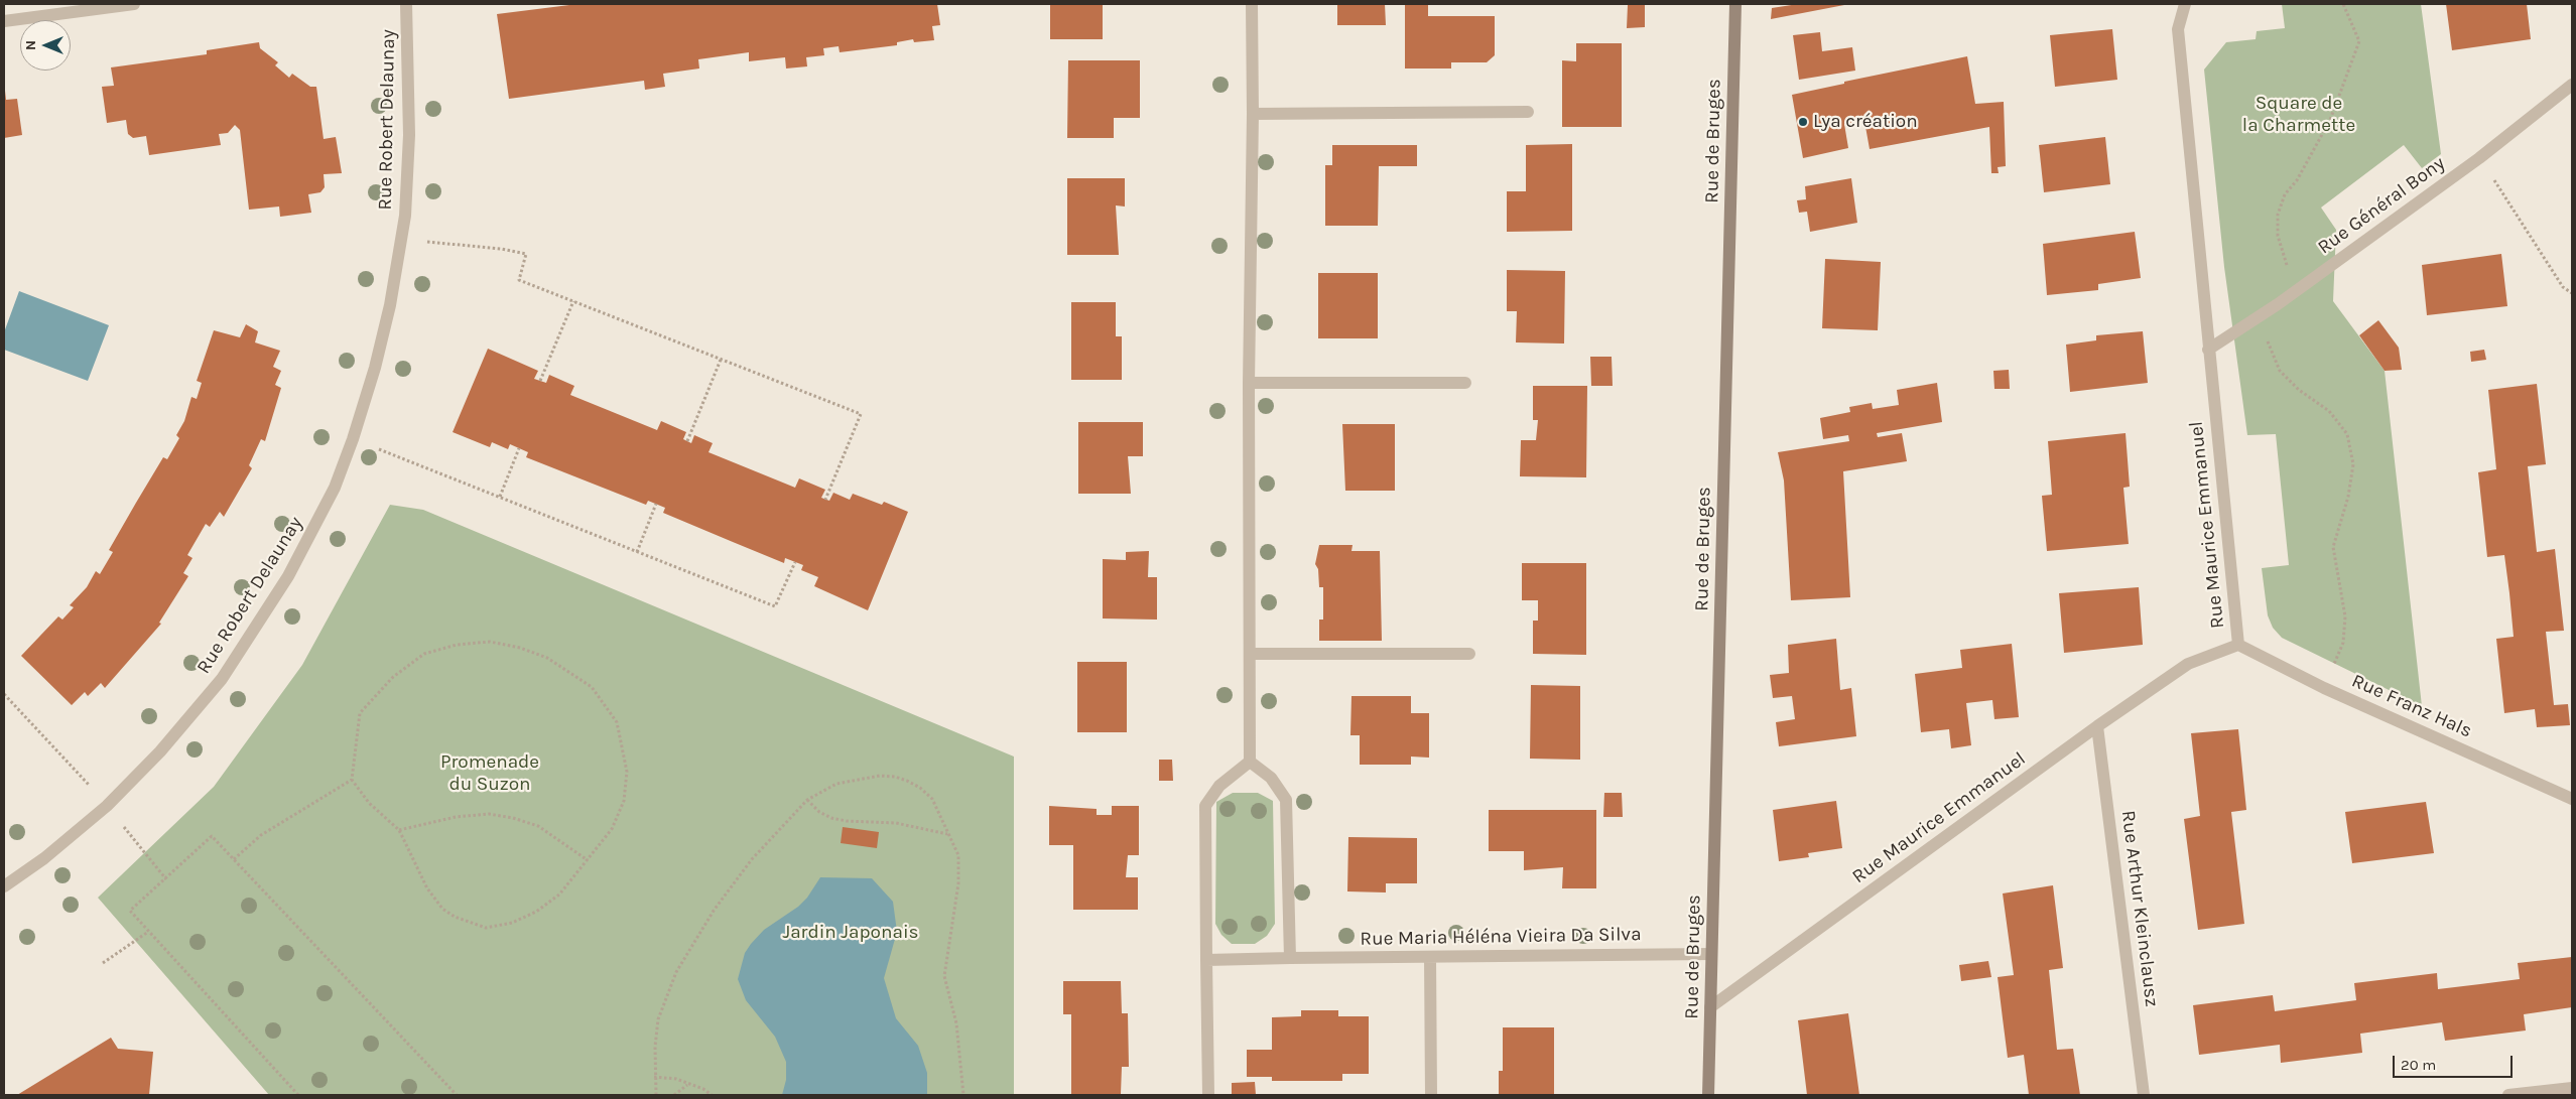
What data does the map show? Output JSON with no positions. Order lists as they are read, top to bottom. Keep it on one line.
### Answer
{"streets":{"street":["Rue Robert Delaunay","Rue de Bruges","Rue Général Bony","Rue Maurice Emmanuel","Rue Franz Hals","Rue Arthur Kleinclausz","Rue Maria Héléna Vieira Da Silva"]},"crossings":[["Rue de Bruges","Rue Maurice Emmanuel"],["Rue de Bruges","Rue Maria Héléna Vieira Da Silva"],["Rue Général Bony","Rue Maurice Emmanuel"],["Rue Maurice Emmanuel","Rue Franz Hals"],["Rue Maurice Emmanuel","Rue Arthur Kleinclausz"]],"parks":["Square de la Charmette","Promenade du Suzon","Jardin Japonais"],"places":["Lya création"],"scale_bar":"20 m","north":"left"}
